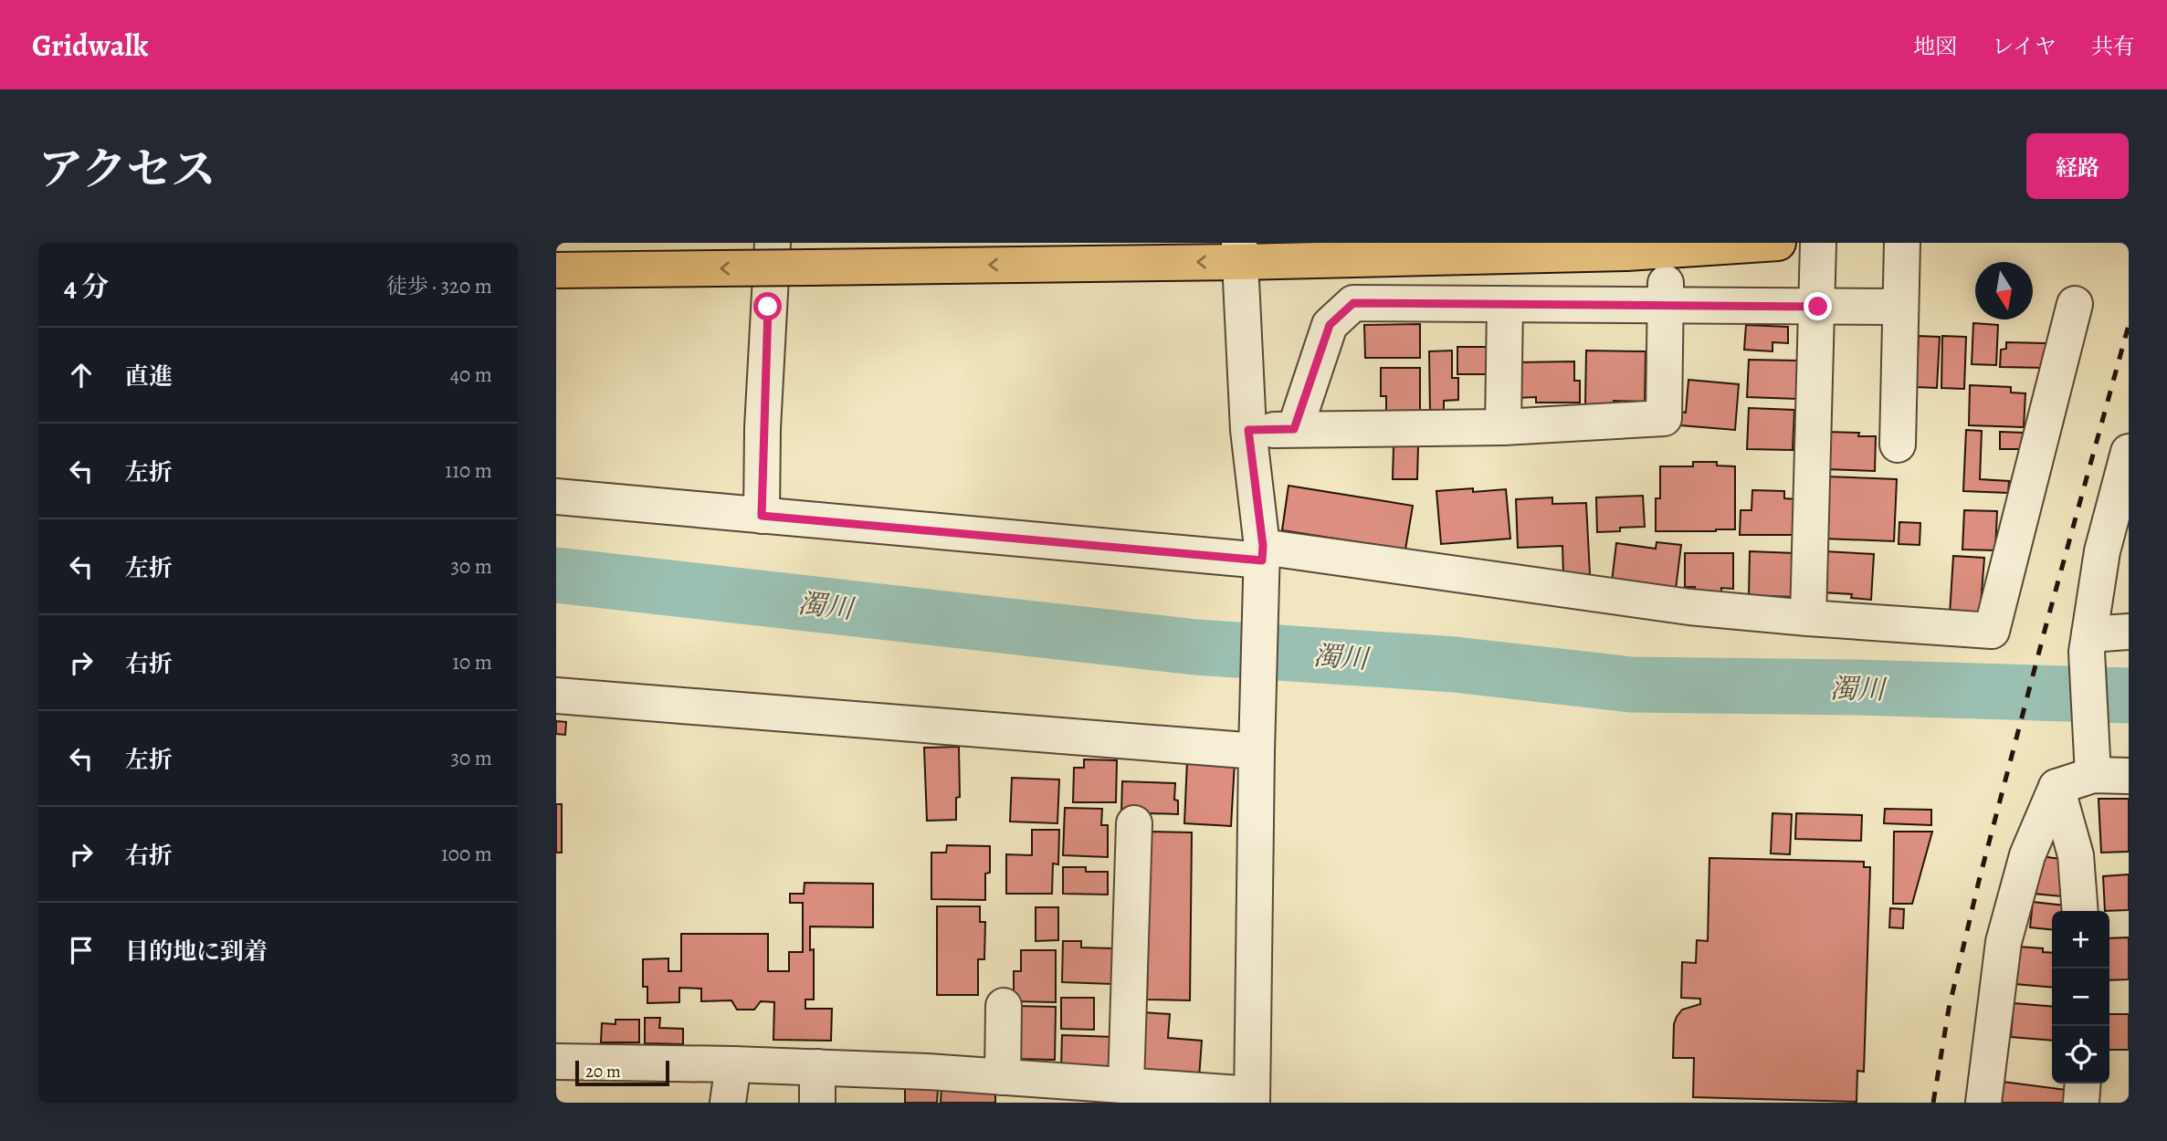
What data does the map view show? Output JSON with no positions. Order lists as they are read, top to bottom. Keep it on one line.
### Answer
{"water":["濁川"],"scale_bar":"20 m","north":"bottom","page":{"header":"Gridwalk","nav":["地図","レイヤ","共有"],"title":"アクセス","buttons":"経路","heading":["4 分","徒歩 · 320 m"],"list":[["直進","40 m"],["左折","110 m"],["左折","30 m"],["右折","10 m"],["左折","30 m"],["右折","100 m"],"目的地に到着"],"map_buttons":["+","−"],"scale":"20 m"}}
